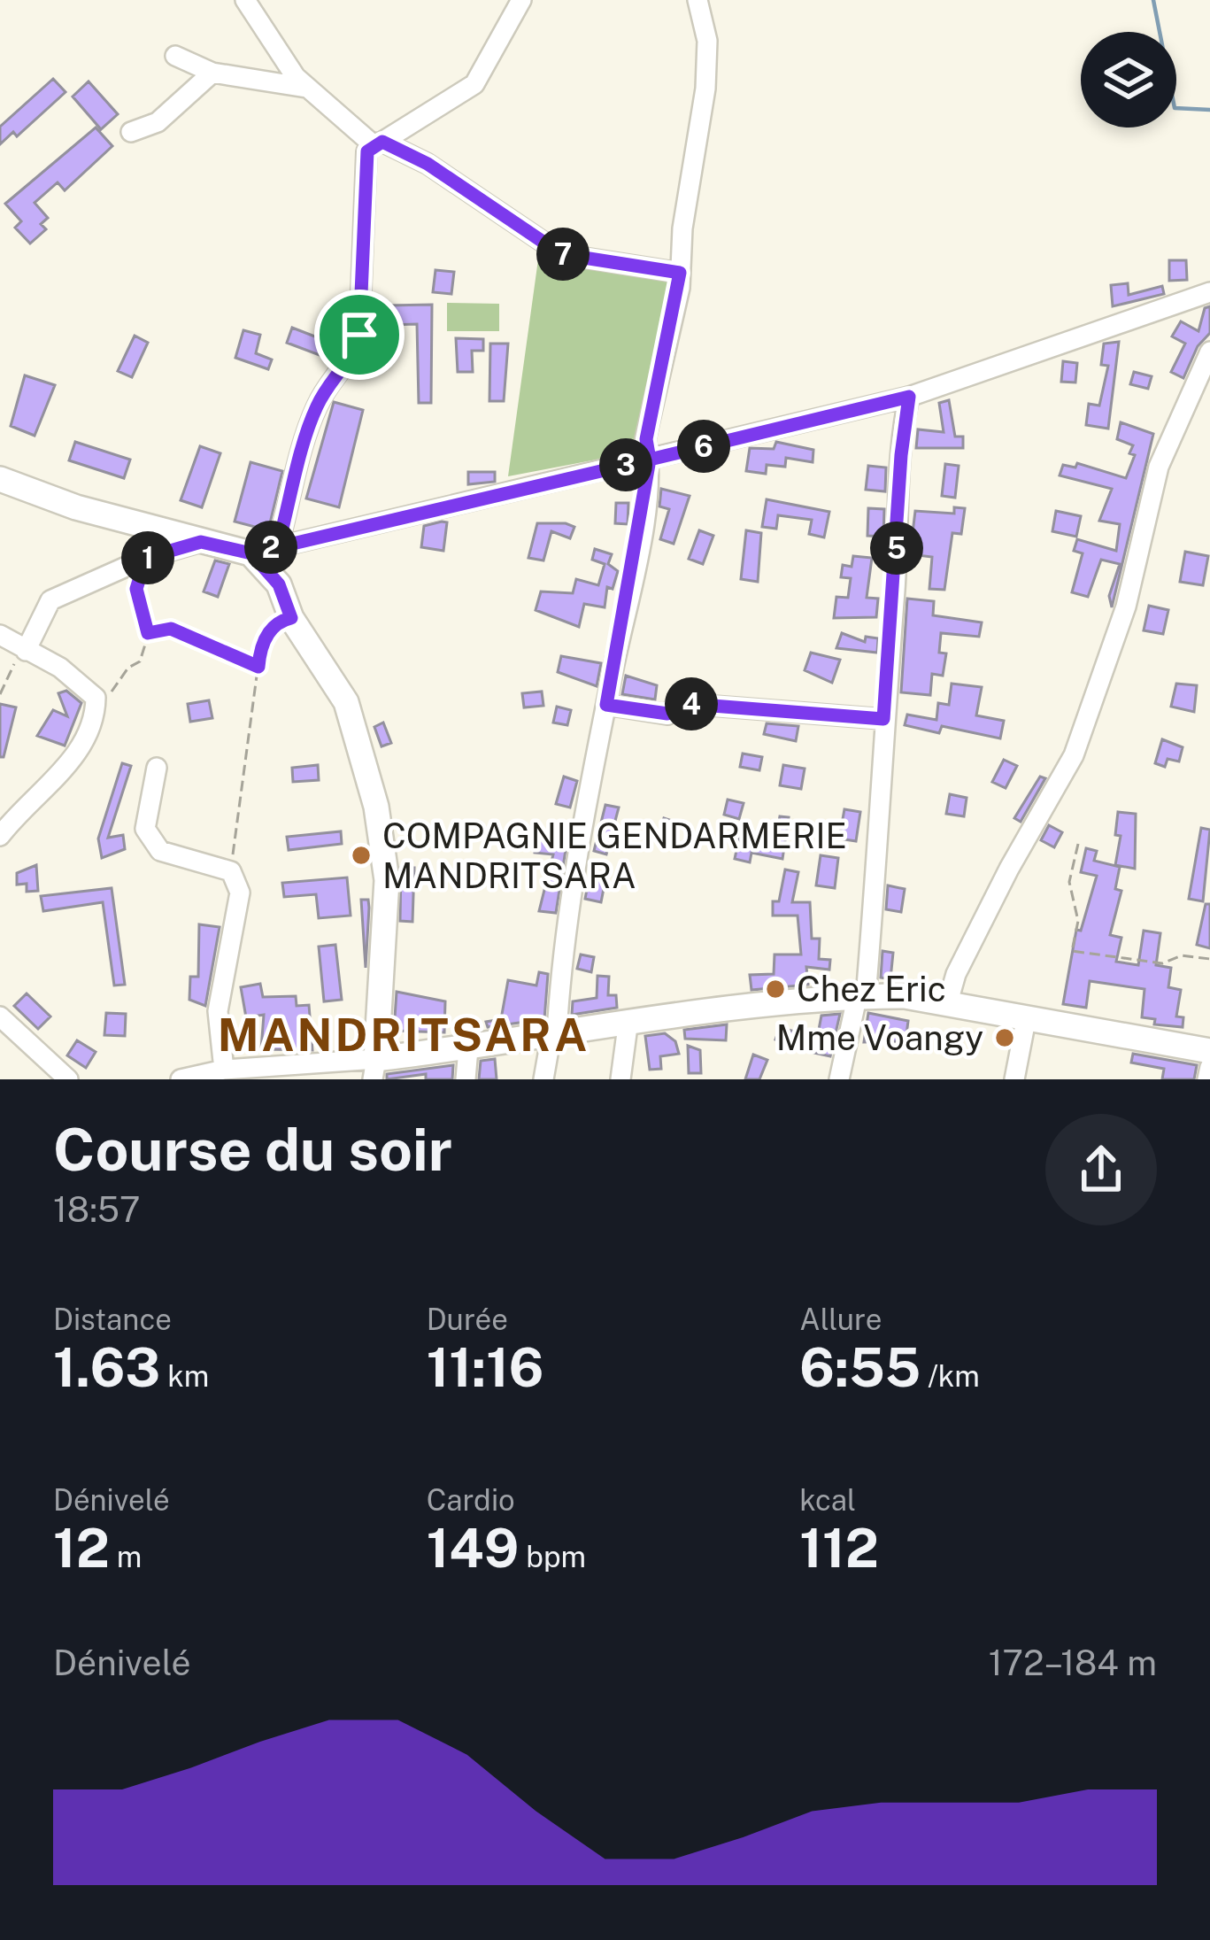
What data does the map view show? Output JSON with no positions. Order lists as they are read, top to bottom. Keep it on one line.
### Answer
{"districts":["MANDRITSARA"],"places":["COMPAGNIE GENDARMERIE MANDRITSARA","Chez Eric","Mme Voangy"],"page":{"pins":["7","6","3","2","5","1","4"],"heading":["Course du soir","18:57"],"stats":[["Distance","1.63 km"],["Durée","11:16"],["Allure","6:55 /km"],["Dénivelé","12 m"],["Cardio","149 bpm"],["kcal","112"]],"chart":["Dénivelé","172–184 m"]}}
